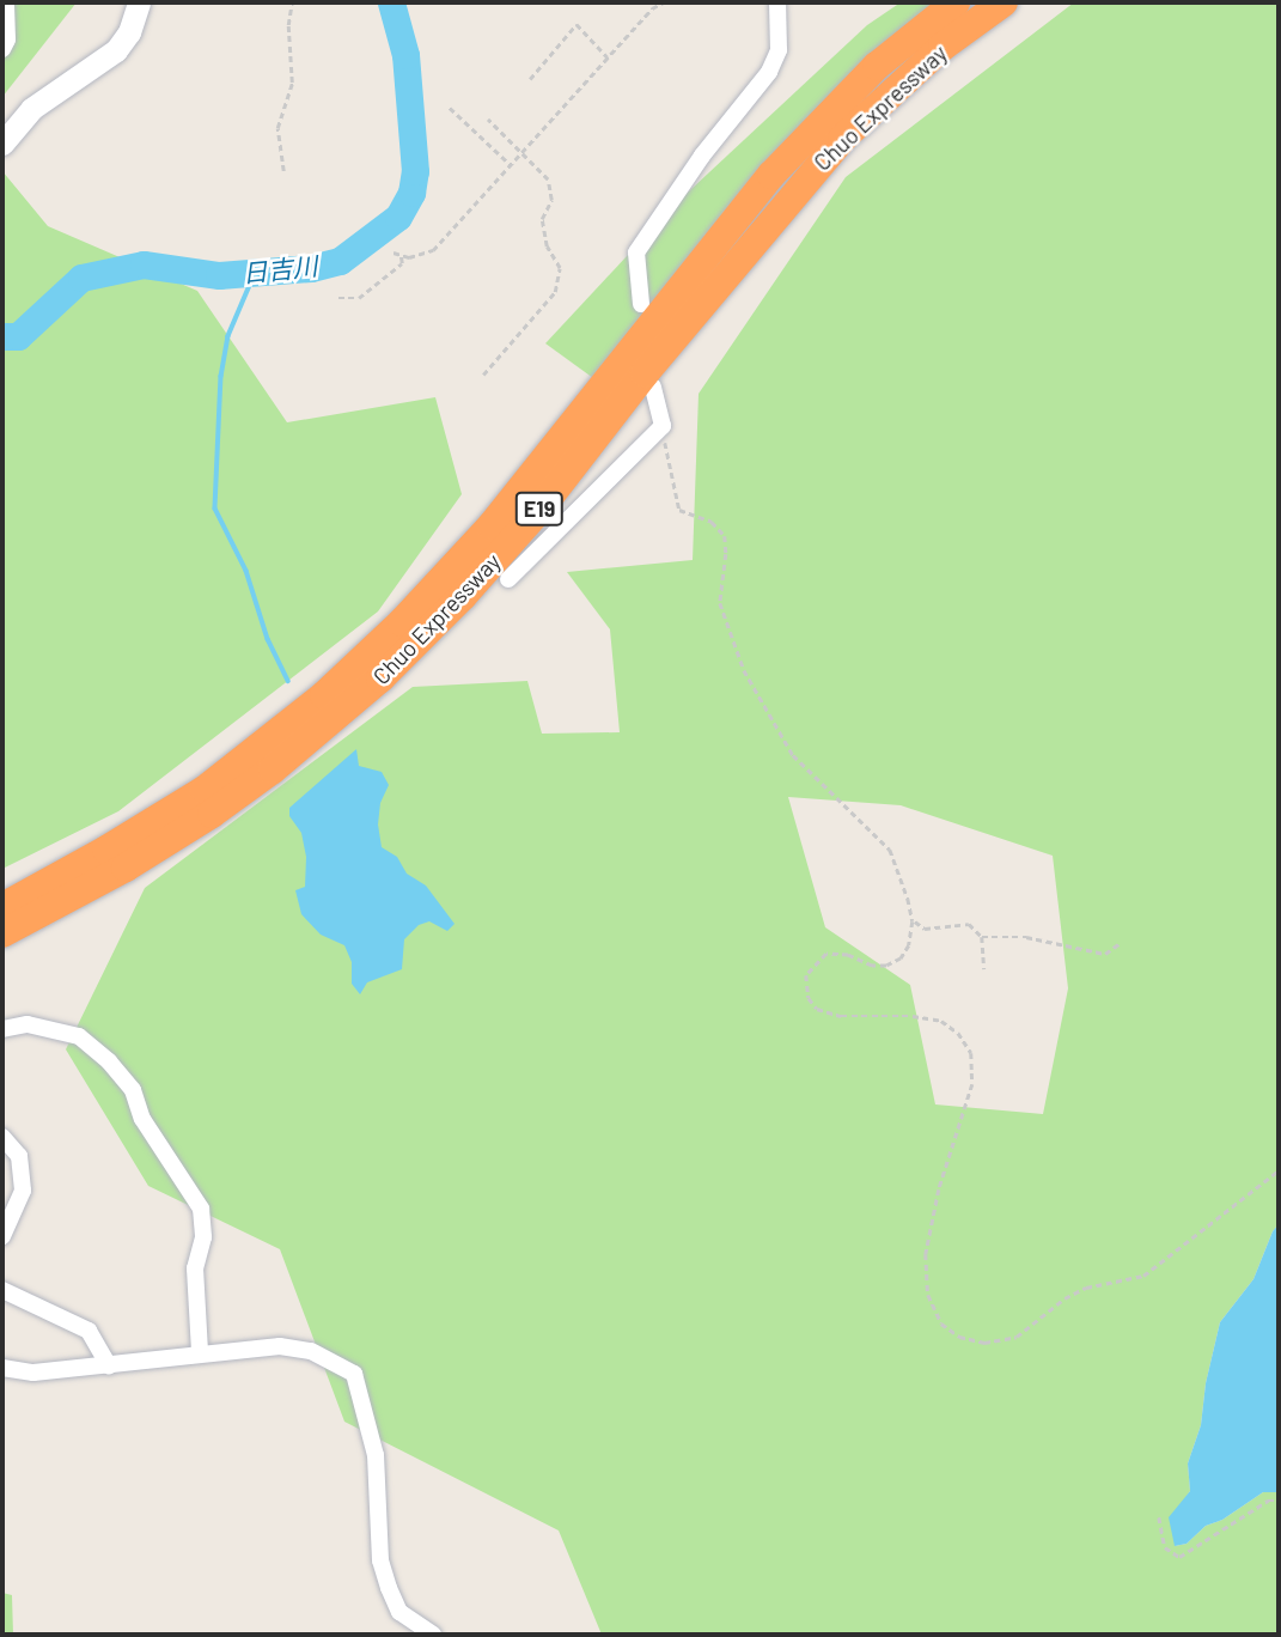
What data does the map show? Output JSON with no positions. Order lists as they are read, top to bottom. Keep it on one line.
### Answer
{"streets":{"highway":["Chuo Expressway","E19"]},"water":["日吉川"]}
